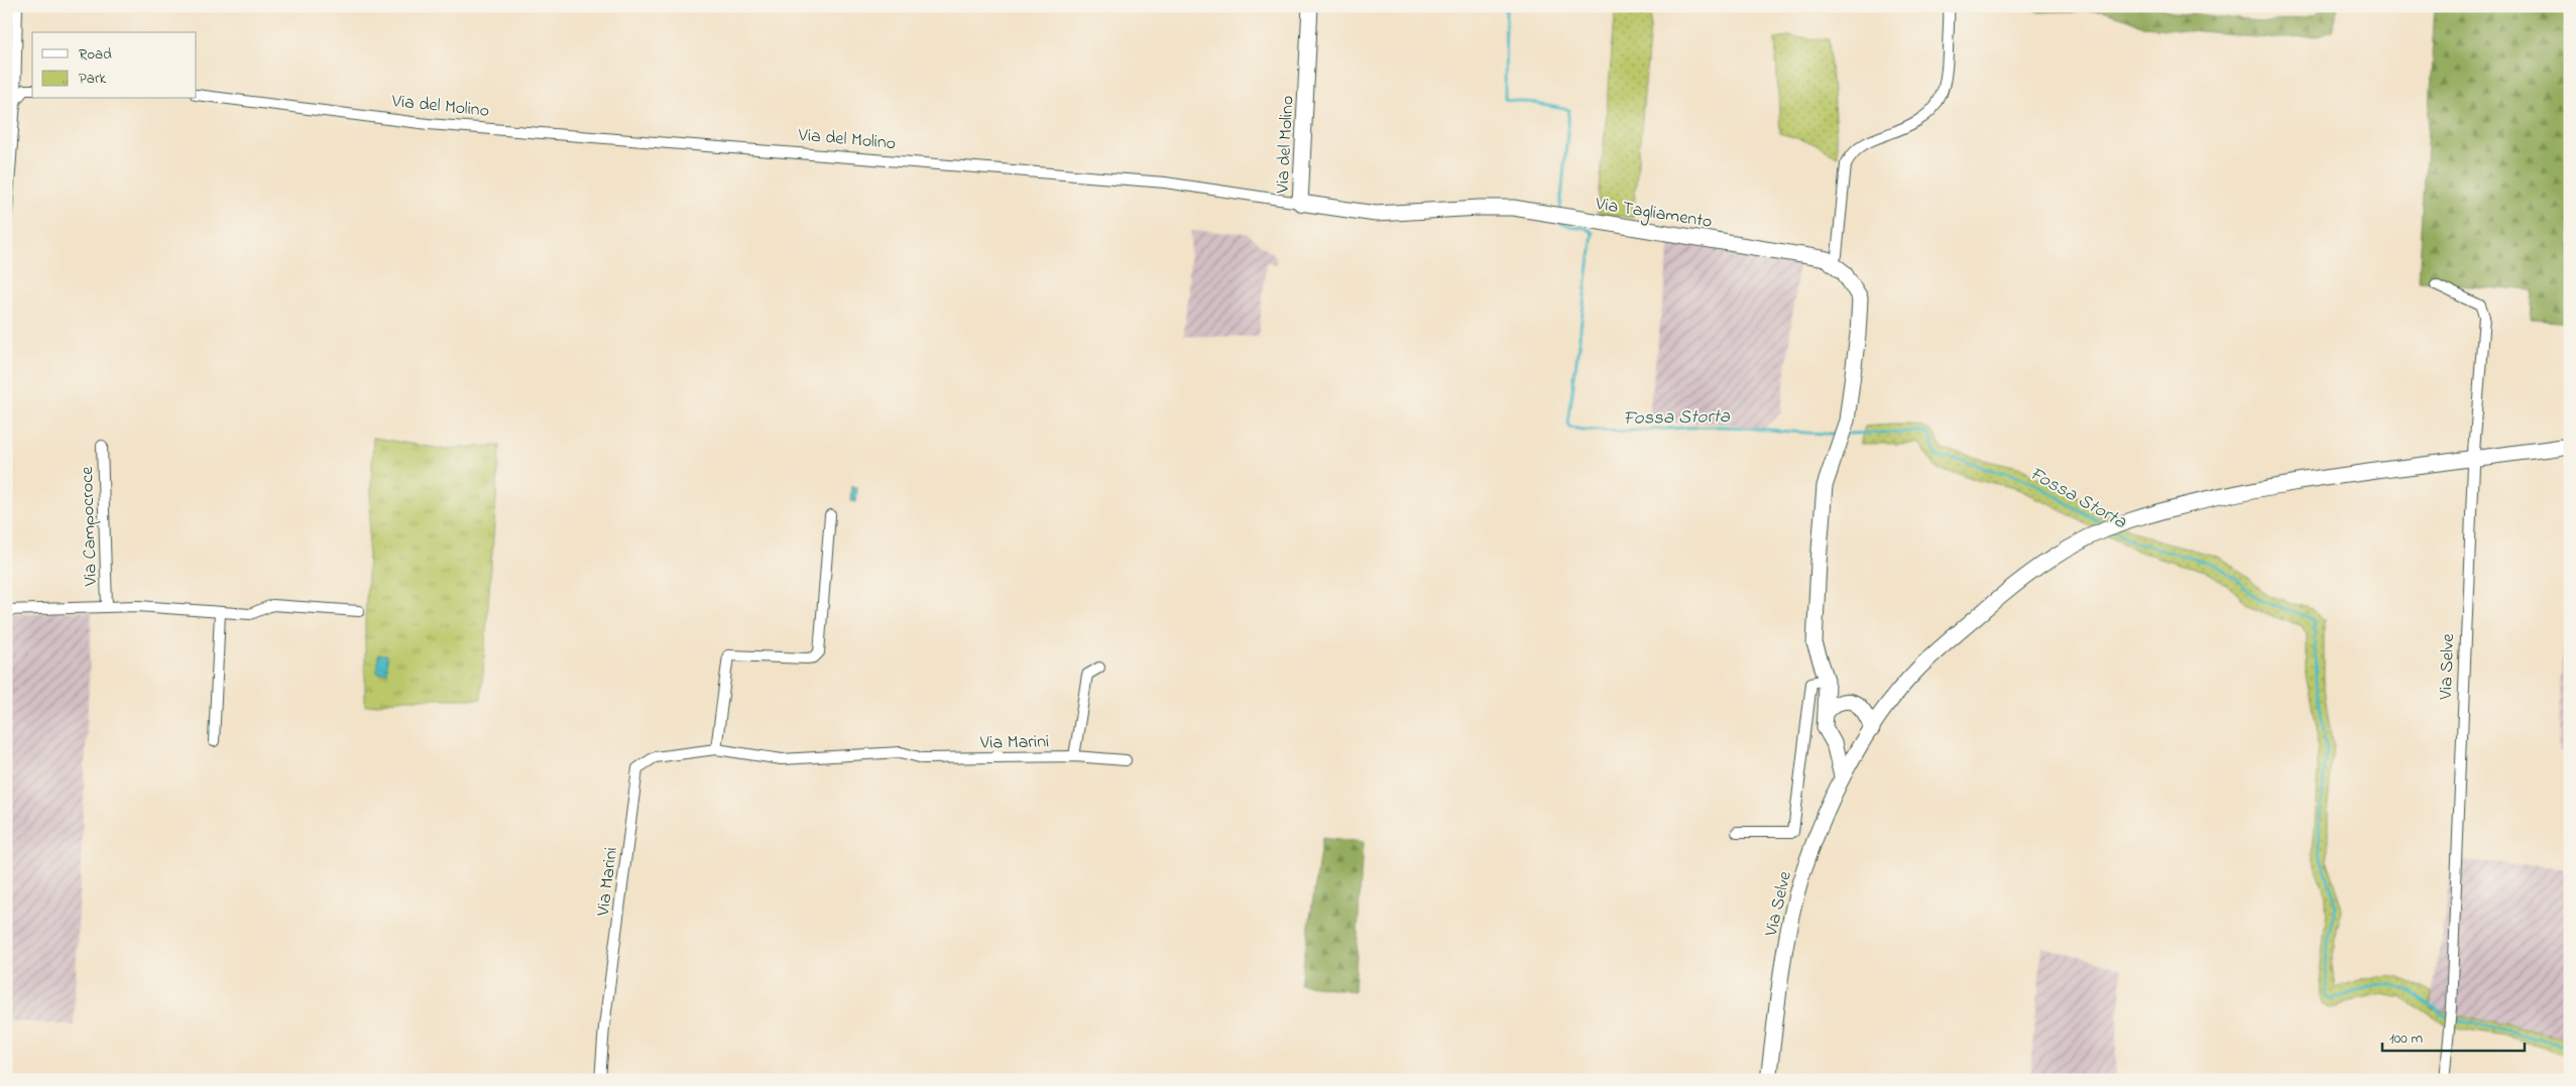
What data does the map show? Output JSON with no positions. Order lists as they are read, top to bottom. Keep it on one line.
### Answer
{"streets":{"street":["Via del Molino","Via Tagliamento","Via Campocroce","Via Selve","Via Marini"]},"crossings":[["Via del Molino","Via Tagliamento"]],"water":["Fossa Storta"],"legend":["Road","Park"],"scale_bar":"100 m"}
